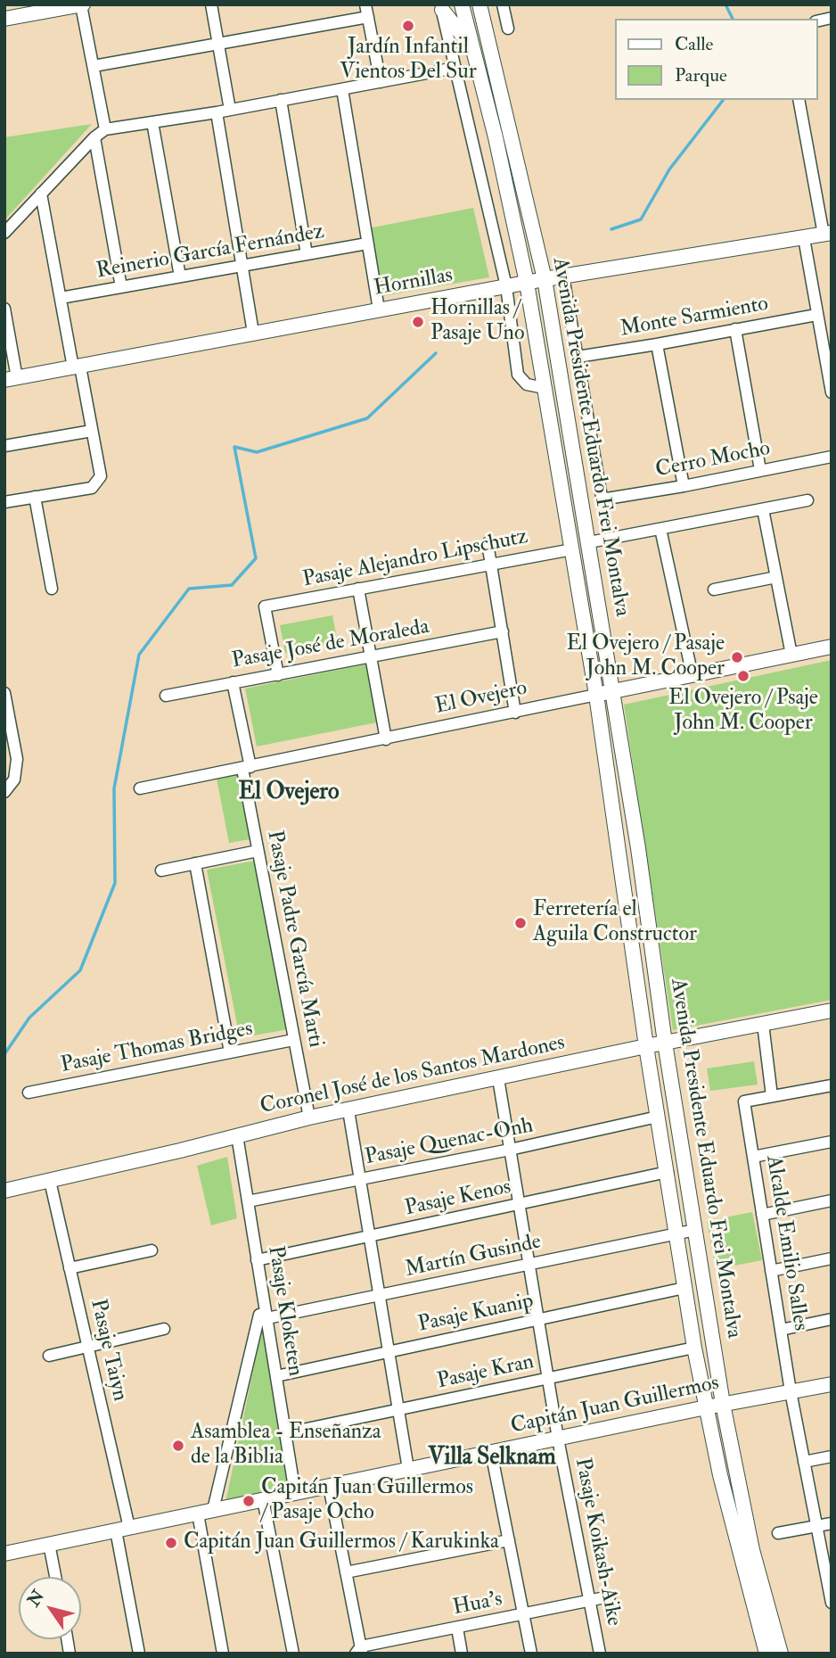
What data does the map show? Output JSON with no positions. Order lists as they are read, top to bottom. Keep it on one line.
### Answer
{"streets":{"main road":["Hornillas","Avenida Presidente Eduardo Frei Montalva","El Ovejero","Coronel José de los Santos Mardones","Capitán Juan Guillermos"],"street":["Reinerio García Fernández","Monte Sarmiento","Cerro Mocho","Pasaje Alejandro Lipschutz","Pasaje José de Moraleda","Pasaje Padre García Marti","Pasaje Thomas Bridges","Pasaje Quenac-Onh","Pasaje Kenos","Alcalde Emilio Salles","Martín Gusinde","Pasaje Kloketen","Pasaje Kuanip","Pasaje Taiyn","Pasaje Kran","Pasaje Koikash-Aike","Hua's"]},"crossings":[["Hornillas","Avenida Presidente Eduardo Frei Montalva"],["Monte Sarmiento","Avenida Presidente Eduardo Frei Montalva"],["Avenida Presidente Eduardo Frei Montalva","Cerro Mocho"],["Avenida Presidente Eduardo Frei Montalva","Pasaje Alejandro Lipschutz"],["Avenida Presidente Eduardo Frei Montalva","El Ovejero"],["Avenida Presidente Eduardo Frei Montalva","Coronel José de los Santos Mardones"],["Avenida Presidente Eduardo Frei Montalva","Pasaje Quenac-Onh"],["Avenida Presidente Eduardo Frei Montalva","Pasaje Kenos"],["Avenida Presidente Eduardo Frei Montalva","Martín Gusinde"],["Avenida Presidente Eduardo Frei Montalva","Pasaje Kuanip"],["Avenida Presidente Eduardo Frei Montalva","Pasaje Kran"],["Avenida Presidente Eduardo Frei Montalva","Capitán Juan Guillermos"],["Pasaje Alejandro Lipschutz","Pasaje José de Moraleda"],["Pasaje José de Moraleda","Pasaje Padre García Marti"],["El Ovejero","Pasaje Padre García Marti"],["Pasaje Padre García Marti","Pasaje Thomas Bridges"],["Pasaje Padre García Marti","Coronel José de los Santos Mardones"],["Coronel José de los Santos Mardones","Pasaje Kloketen"],["Coronel José de los Santos Mardones","Pasaje Taiyn"],["Coronel José de los Santos Mardones","Pasaje Koikash-Aike"],["Pasaje Quenac-Onh","Pasaje Kloketen"],["Pasaje Quenac-Onh","Pasaje Koikash-Aike"],["Pasaje Kenos","Pasaje Kloketen"],["Pasaje Kenos","Pasaje Koikash-Aike"],["Alcalde Emilio Salles","Capitán Juan Guillermos"],["Martín Gusinde","Pasaje Kloketen"],["Martín Gusinde","Pasaje Koikash-Aike"],["Pasaje Kloketen","Pasaje Kuanip"],["Pasaje Kloketen","Pasaje Kran"],["Pasaje Kloketen","Capitán Juan Guillermos"],["Pasaje Kuanip","Pasaje Koikash-Aike"],["Pasaje Taiyn","Capitán Juan Guillermos"],["Pasaje Kran","Pasaje Koikash-Aike"],["Capitán Juan Guillermos","Pasaje Koikash-Aike"],["Pasaje Koikash-Aike","Hua's"]],"districts":["El Ovejero","Villa Selknam"],"places":["Jardín Infantil Vientos Del Sur","Hornillas / Pasaje Uno","El Ovejero / Pasaje John M. Cooper","El Ovejero / Psaje John M. Cooper","Ferretería el Aguila Constructor","Asamblea - Enseñanza de la Biblia","Capitán Juan Guillermos / Pasaje Ocho","Capitán Juan Guillermos / Karukinka"],"legend":["Calle","Parque"],"north":"top left"}
